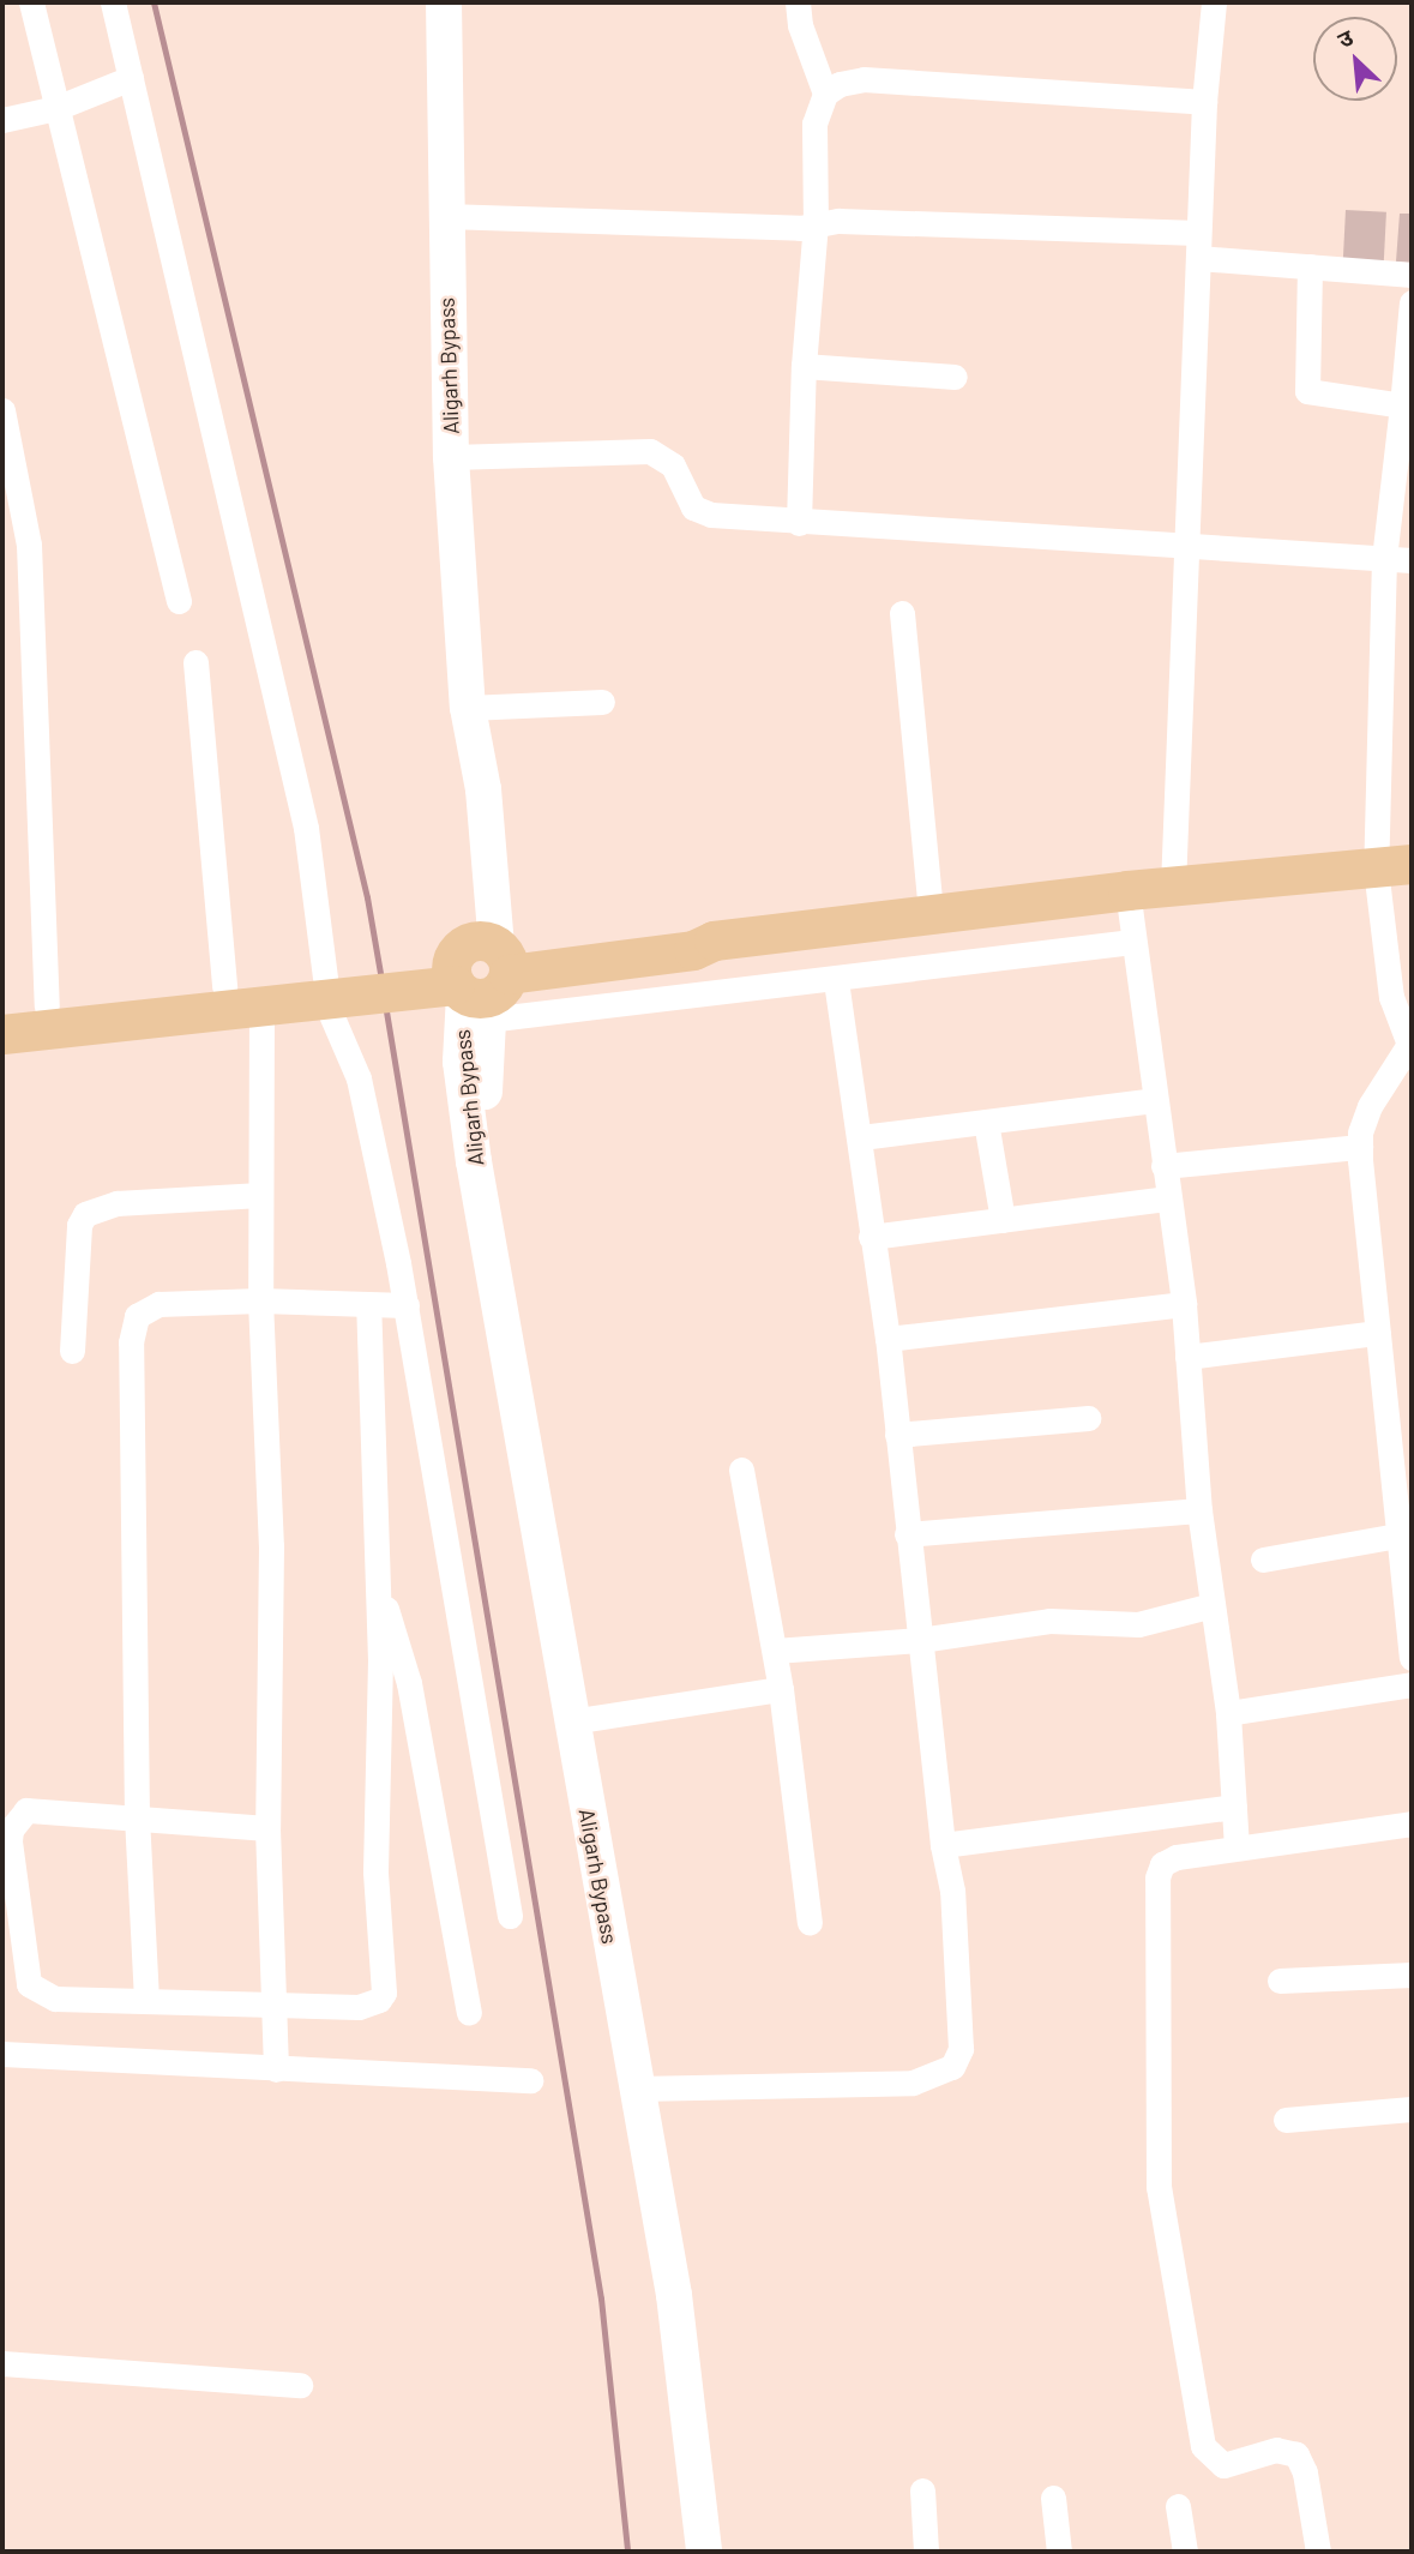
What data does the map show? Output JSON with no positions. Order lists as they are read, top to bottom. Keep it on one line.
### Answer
{"streets":{"main road":["Aligarh Bypass"]},"north":"top left"}
